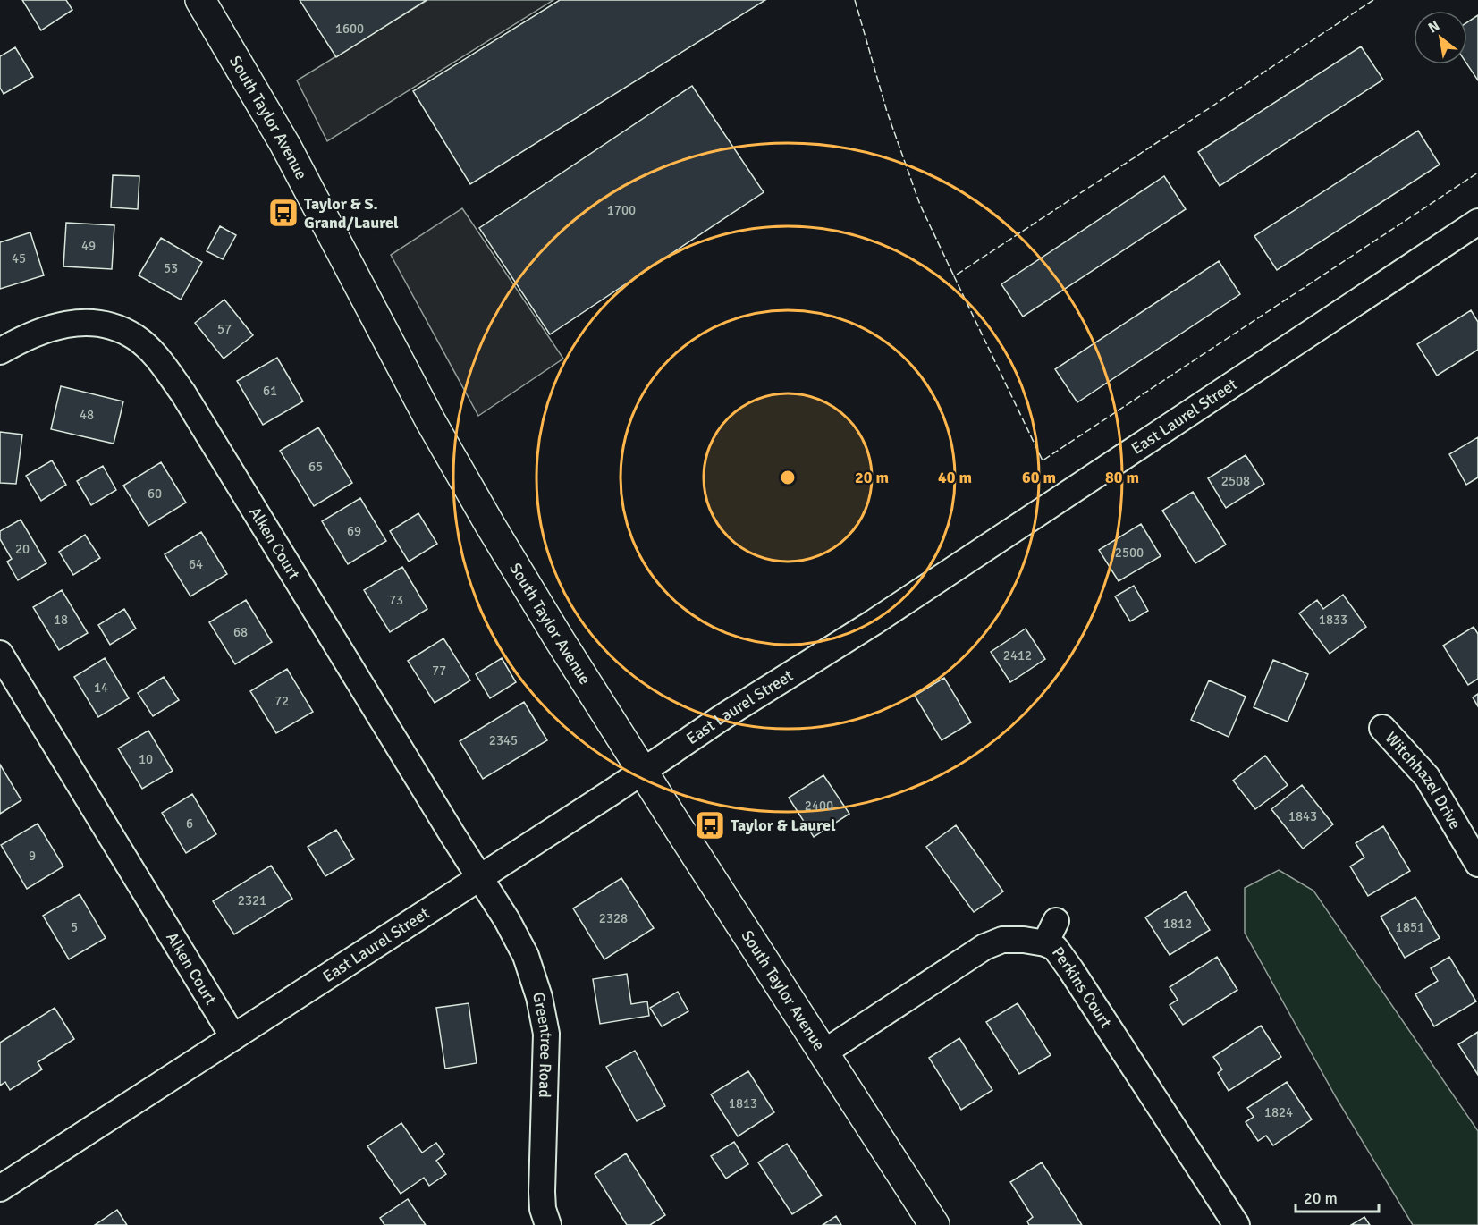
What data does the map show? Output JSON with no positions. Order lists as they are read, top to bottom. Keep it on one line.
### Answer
{"streets":{"street":["South Taylor Avenue","East Laurel Street","Alken Court","Witchhazel Drive","Perkins Court","Greentree Road"]},"crossings":[["South Taylor Avenue","East Laurel Street"],["South Taylor Avenue","Perkins Court"],["East Laurel Street","Alken Court"],["East Laurel Street","Greentree Road"],["Alken Court","Greentree Road"]],"places":{"bus stop":["Taylor & S. Grand/Laurel","Taylor & Laurel"]},"house_numbers":["1600","1700","49","45","53","57","61","48","65","2508","60","69","20","2500","64","73","18","1833","68","2412","77","14","72","2345","10","2400","1843","6","9","2321","2328","1812","5","1851","1813","1824"],"scale_bar":"20 m","north":"top left","rings":["20 m","40 m","60 m","80 m"]}
